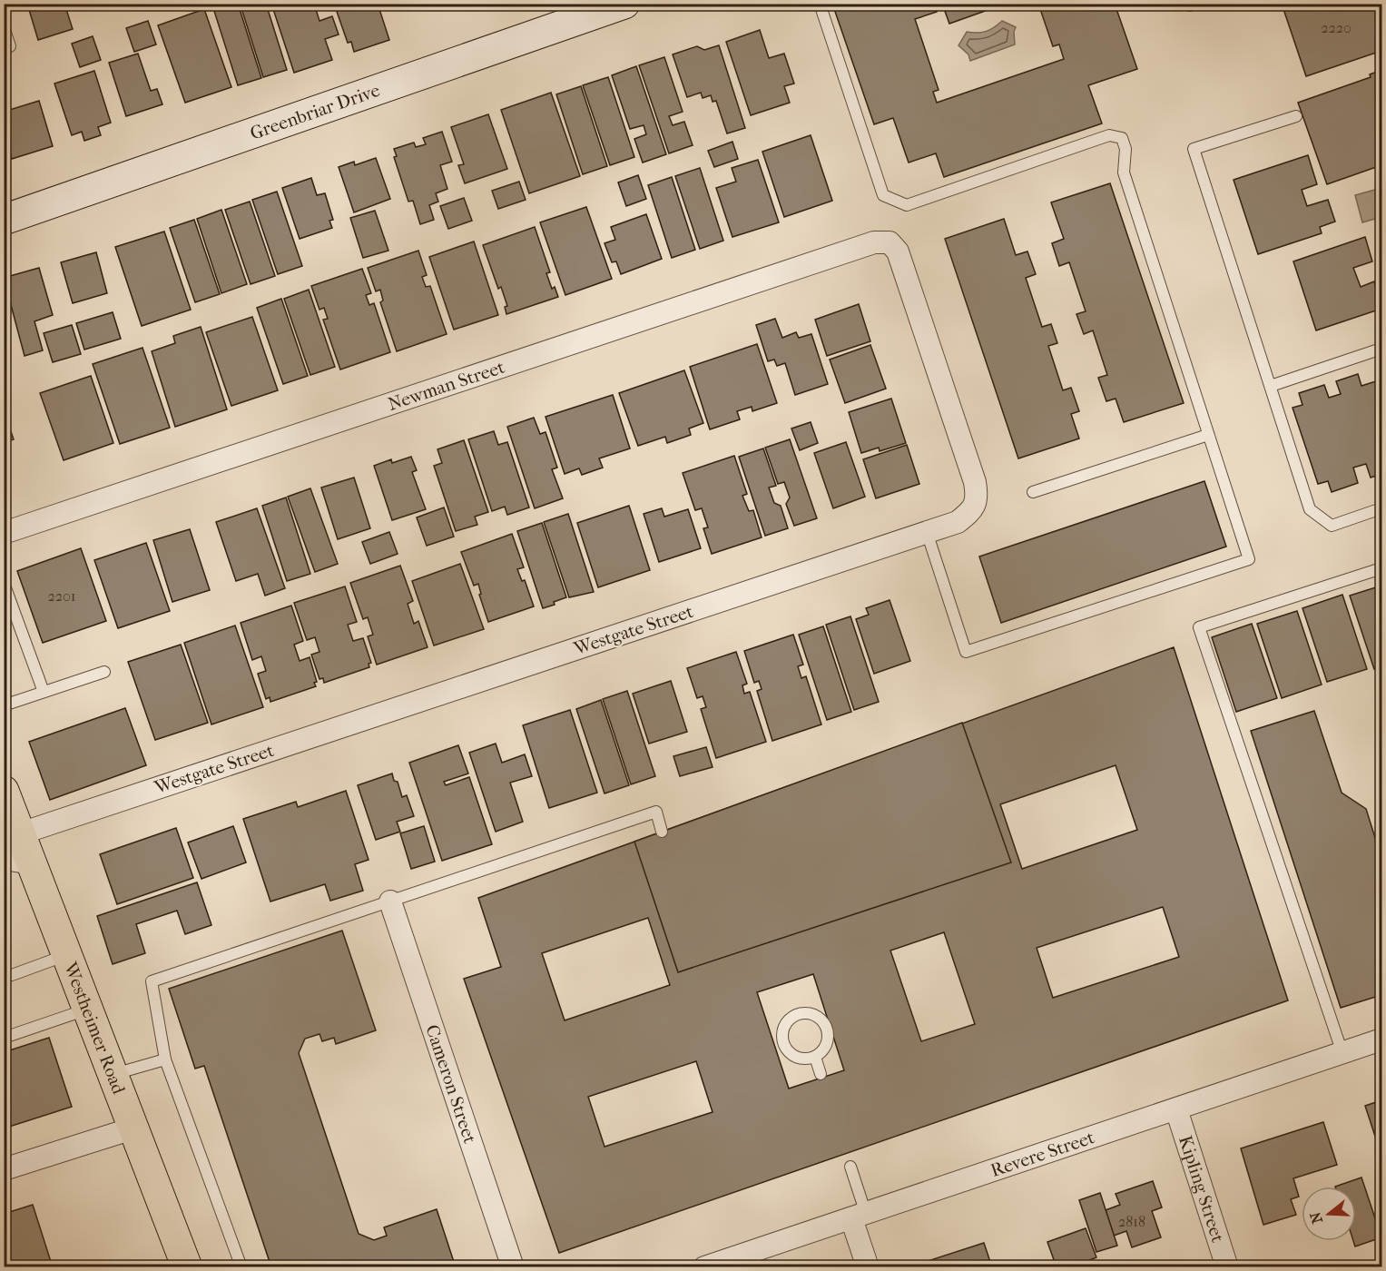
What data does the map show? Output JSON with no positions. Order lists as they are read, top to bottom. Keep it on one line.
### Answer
{"streets":{"main road":["Westheimer Road"],"street":["Greenbriar Drive","Newman Street","Westgate Street","Cameron Street","Revere Street","Kipling Street"]},"crossings":[["Newman Street","Westgate Street"],["Westgate Street","Westheimer Road"],["Revere Street","Kipling Street"]],"house_numbers":["2220","2201","2818"],"north":"left"}
